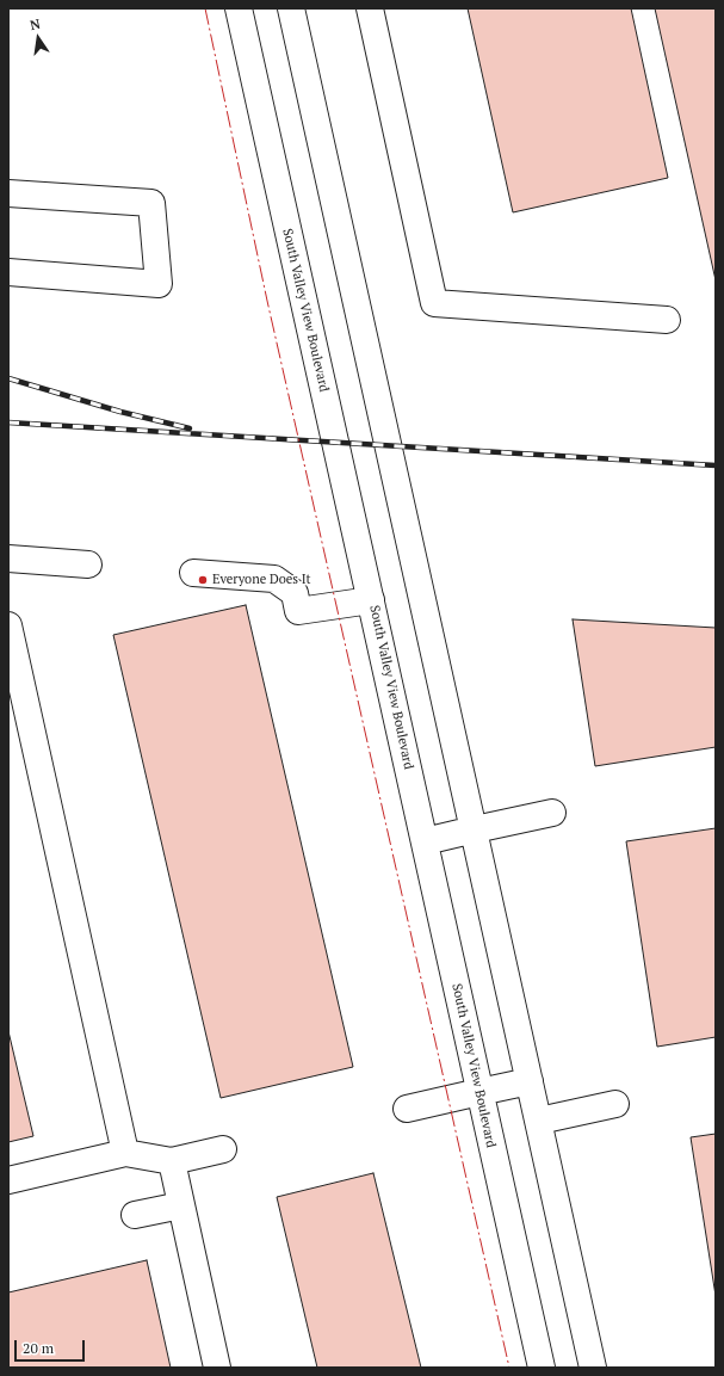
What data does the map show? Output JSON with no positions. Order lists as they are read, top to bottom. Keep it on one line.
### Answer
{"streets":{"main road":["South Valley View Boulevard"]},"places":["Everyone Does It"],"scale_bar":"20 m","north":"top"}
